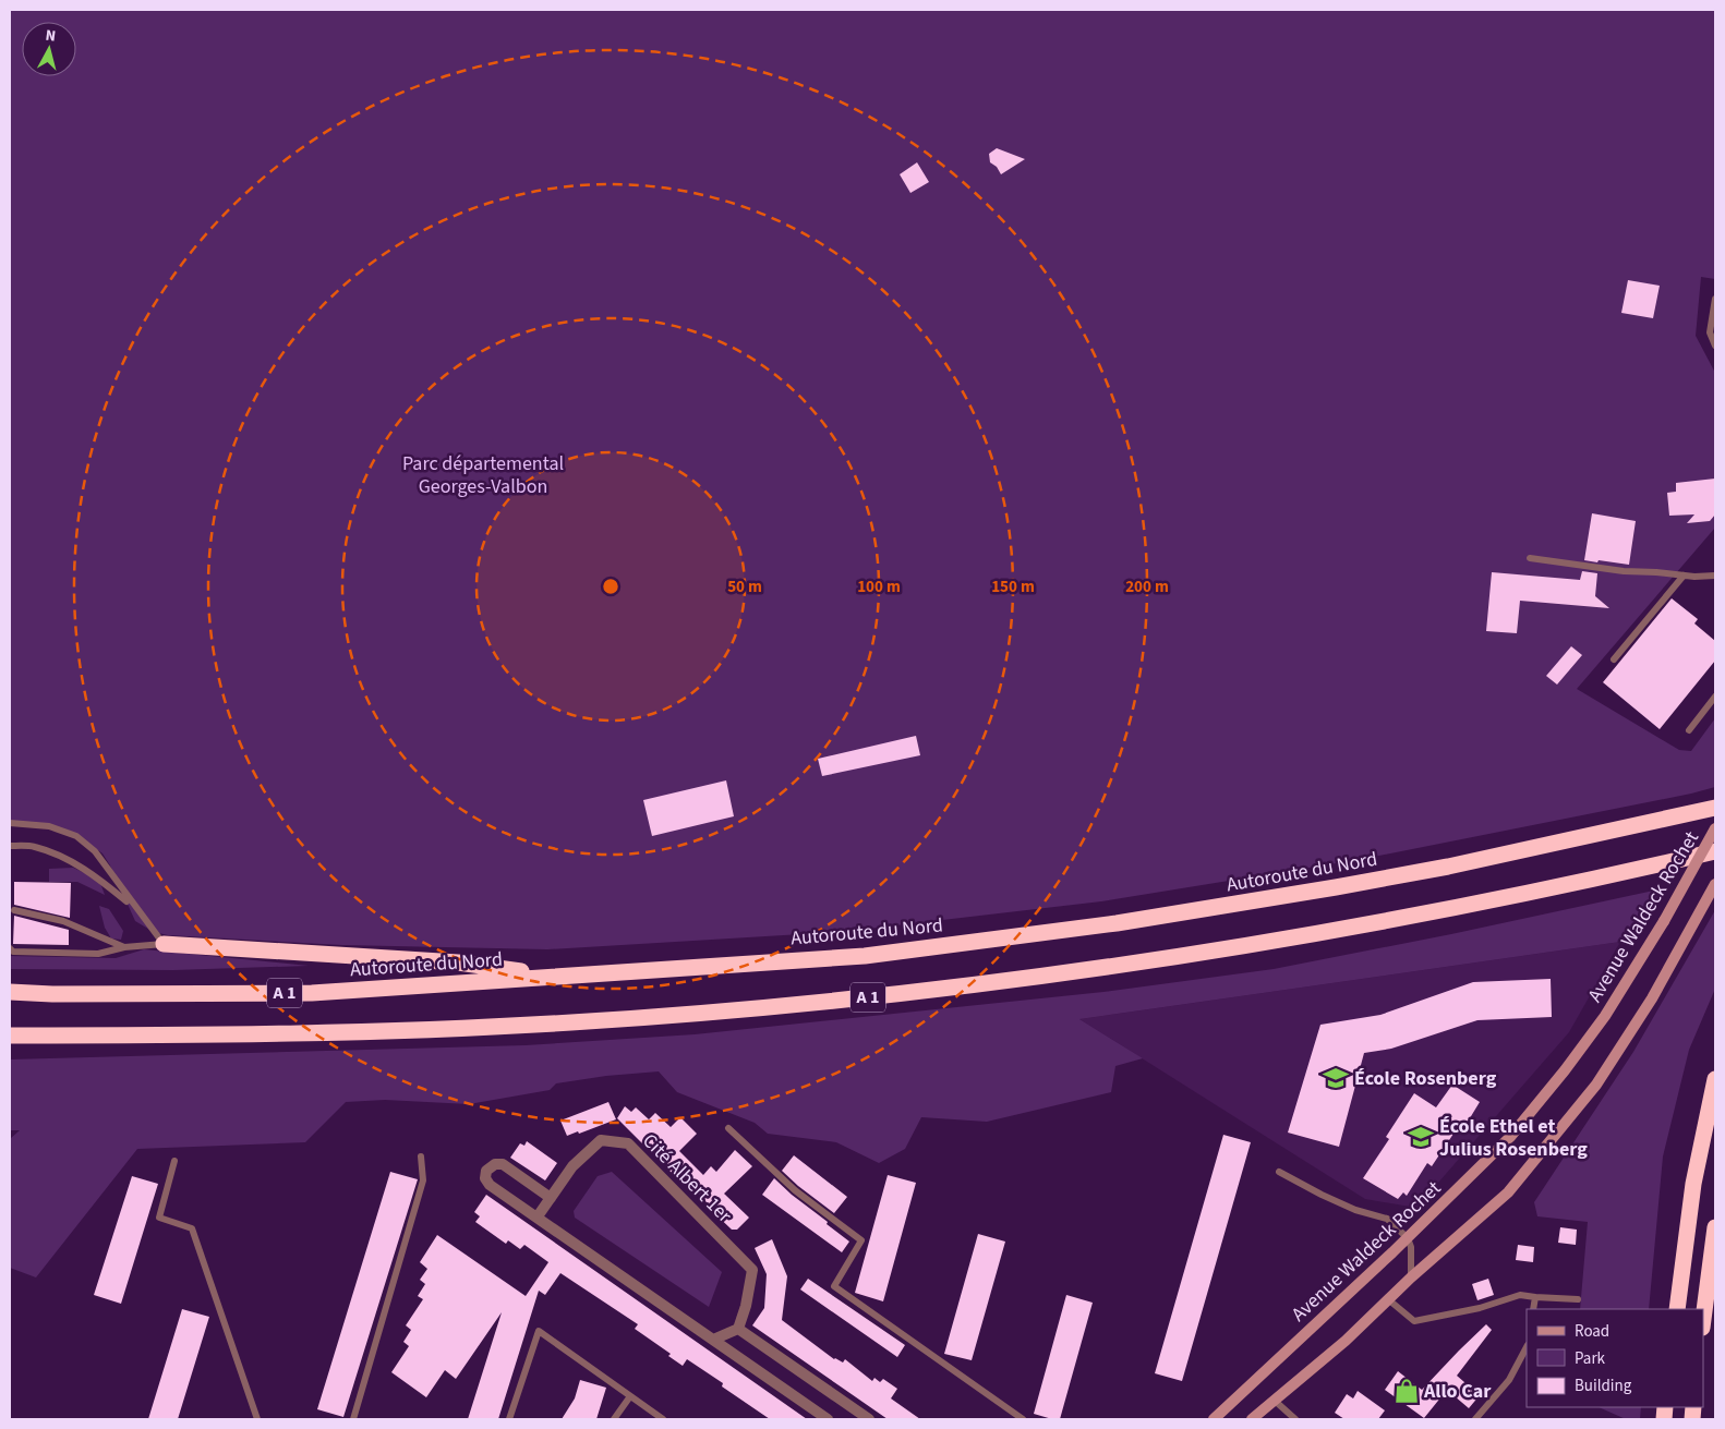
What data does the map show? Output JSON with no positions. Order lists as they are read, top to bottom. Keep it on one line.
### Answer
{"streets":{"highway":["Autoroute du Nord","A 1"],"main road":["Avenue Waldeck Rochet"],"street":["Cité Albert 1er"]},"parks":["Parc départemental Georges-Valbon"],"places":{"school or university":["École Rosenberg","École Ethel et Julius Rosenberg"],"shop":["Allo Car"]},"legend":["Road","Park","Building"],"north":"top","rings":["50 m","100 m","150 m","200 m"]}
